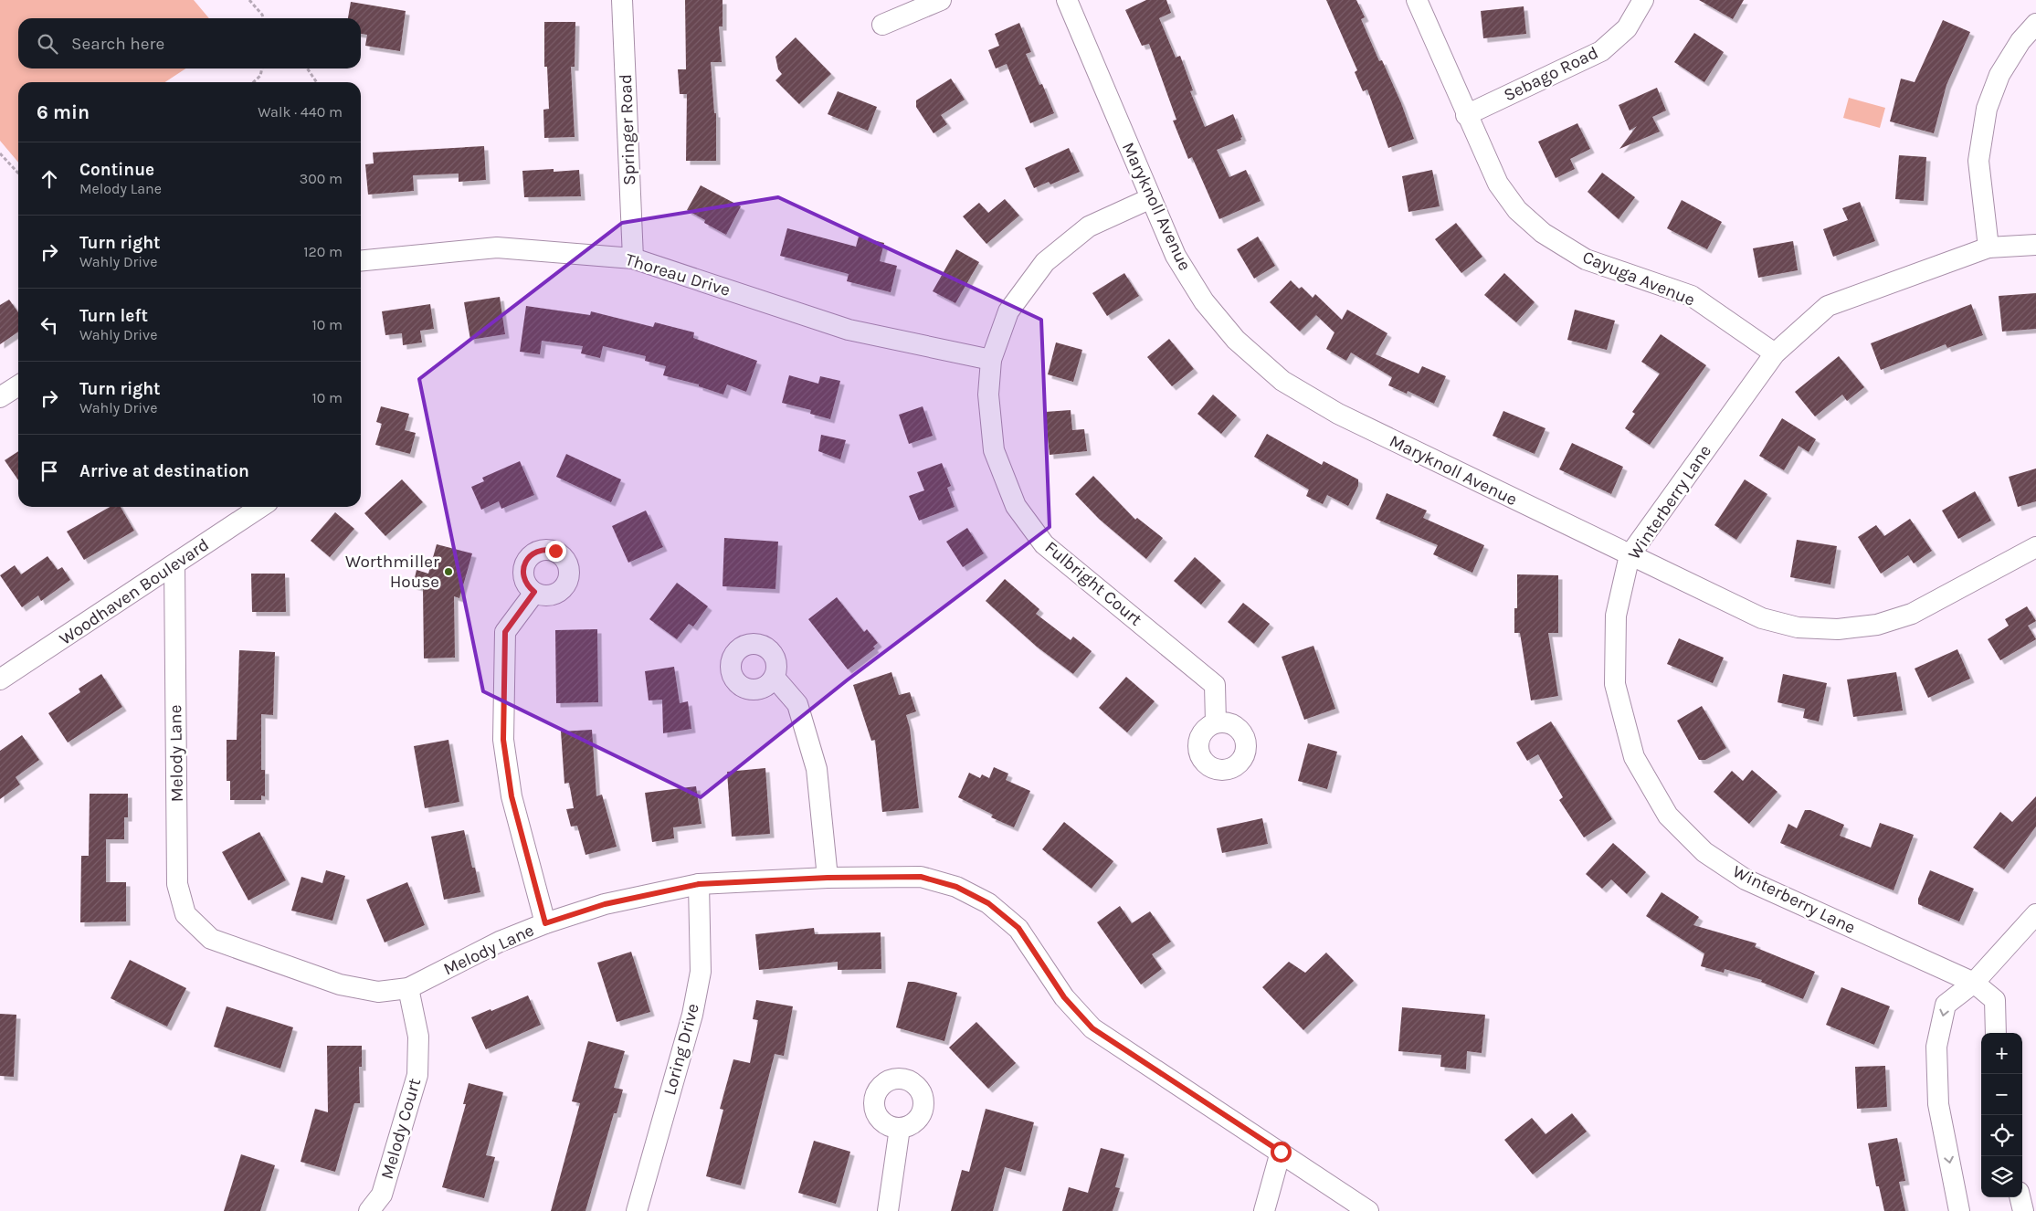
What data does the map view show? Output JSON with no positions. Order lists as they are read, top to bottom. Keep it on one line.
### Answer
{"streets":{"street":["Sebago Road","Springer Road","Maryknoll Avenue","Thoreau Drive","Cayuga Avenue","Winterberry Lane","Fulbright Court","Woodhaven Boulevard","Melody Lane","Loring Drive","Melody Court"]},"crossings":[["Sebago Road","Cayuga Avenue"],["Springer Road","Thoreau Drive"],["Maryknoll Avenue","Winterberry Lane"],["Maryknoll Avenue","Fulbright Court"],["Thoreau Drive","Fulbright Court"],["Cayuga Avenue","Winterberry Lane"],["Woodhaven Boulevard","Melody Lane"],["Melody Lane","Loring Drive"],["Melody Lane","Melody Court"]],"places":["Worthmiller House"],"page":{"search":"Search here","heading":["6 min","Walk · 440 m"],"list":[["Continue","Melody Lane","300 m"],["Turn right","Wahly Drive","120 m"],["Turn left","Wahly Drive","10 m"],["Turn right","Wahly Drive","10 m"],"Arrive at destination"],"map_buttons":["+","−"]}}
